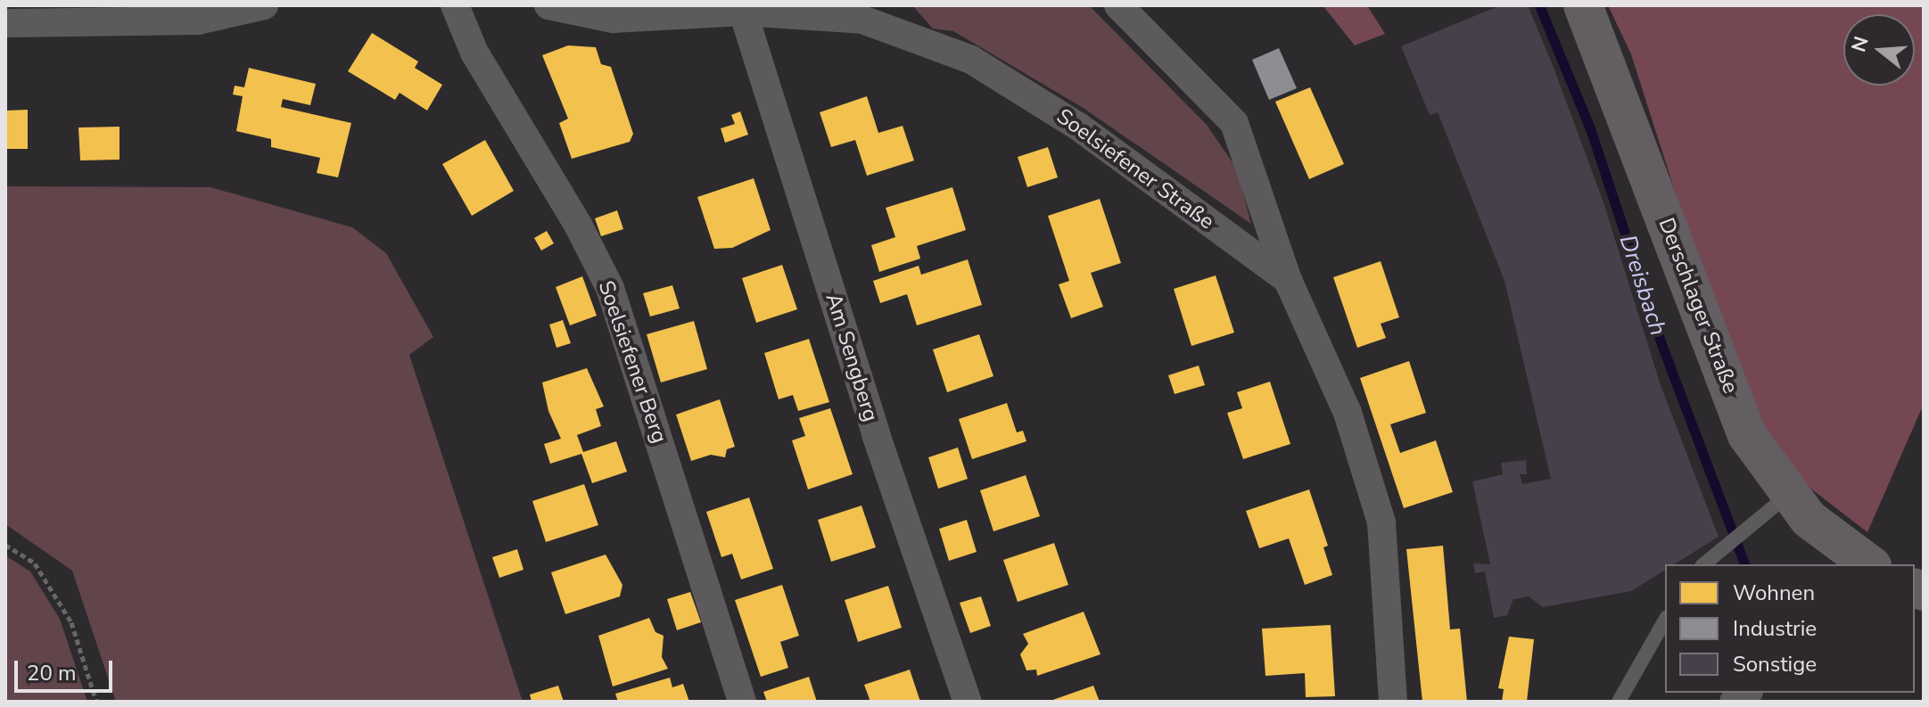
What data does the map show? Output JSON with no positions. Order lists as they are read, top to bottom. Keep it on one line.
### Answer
{"streets":{"main road":["Derschlager Straße"],"street":["Soelsiefener Straße","Am Sengberg","Soelsiefener Berg"]},"crossings":[["Soelsiefener Straße","Am Sengberg"]],"water":["Dreisbach"],"legend":["Wohnen","Industrie","Sonstige"],"scale_bar":"20 m","north":"left"}
